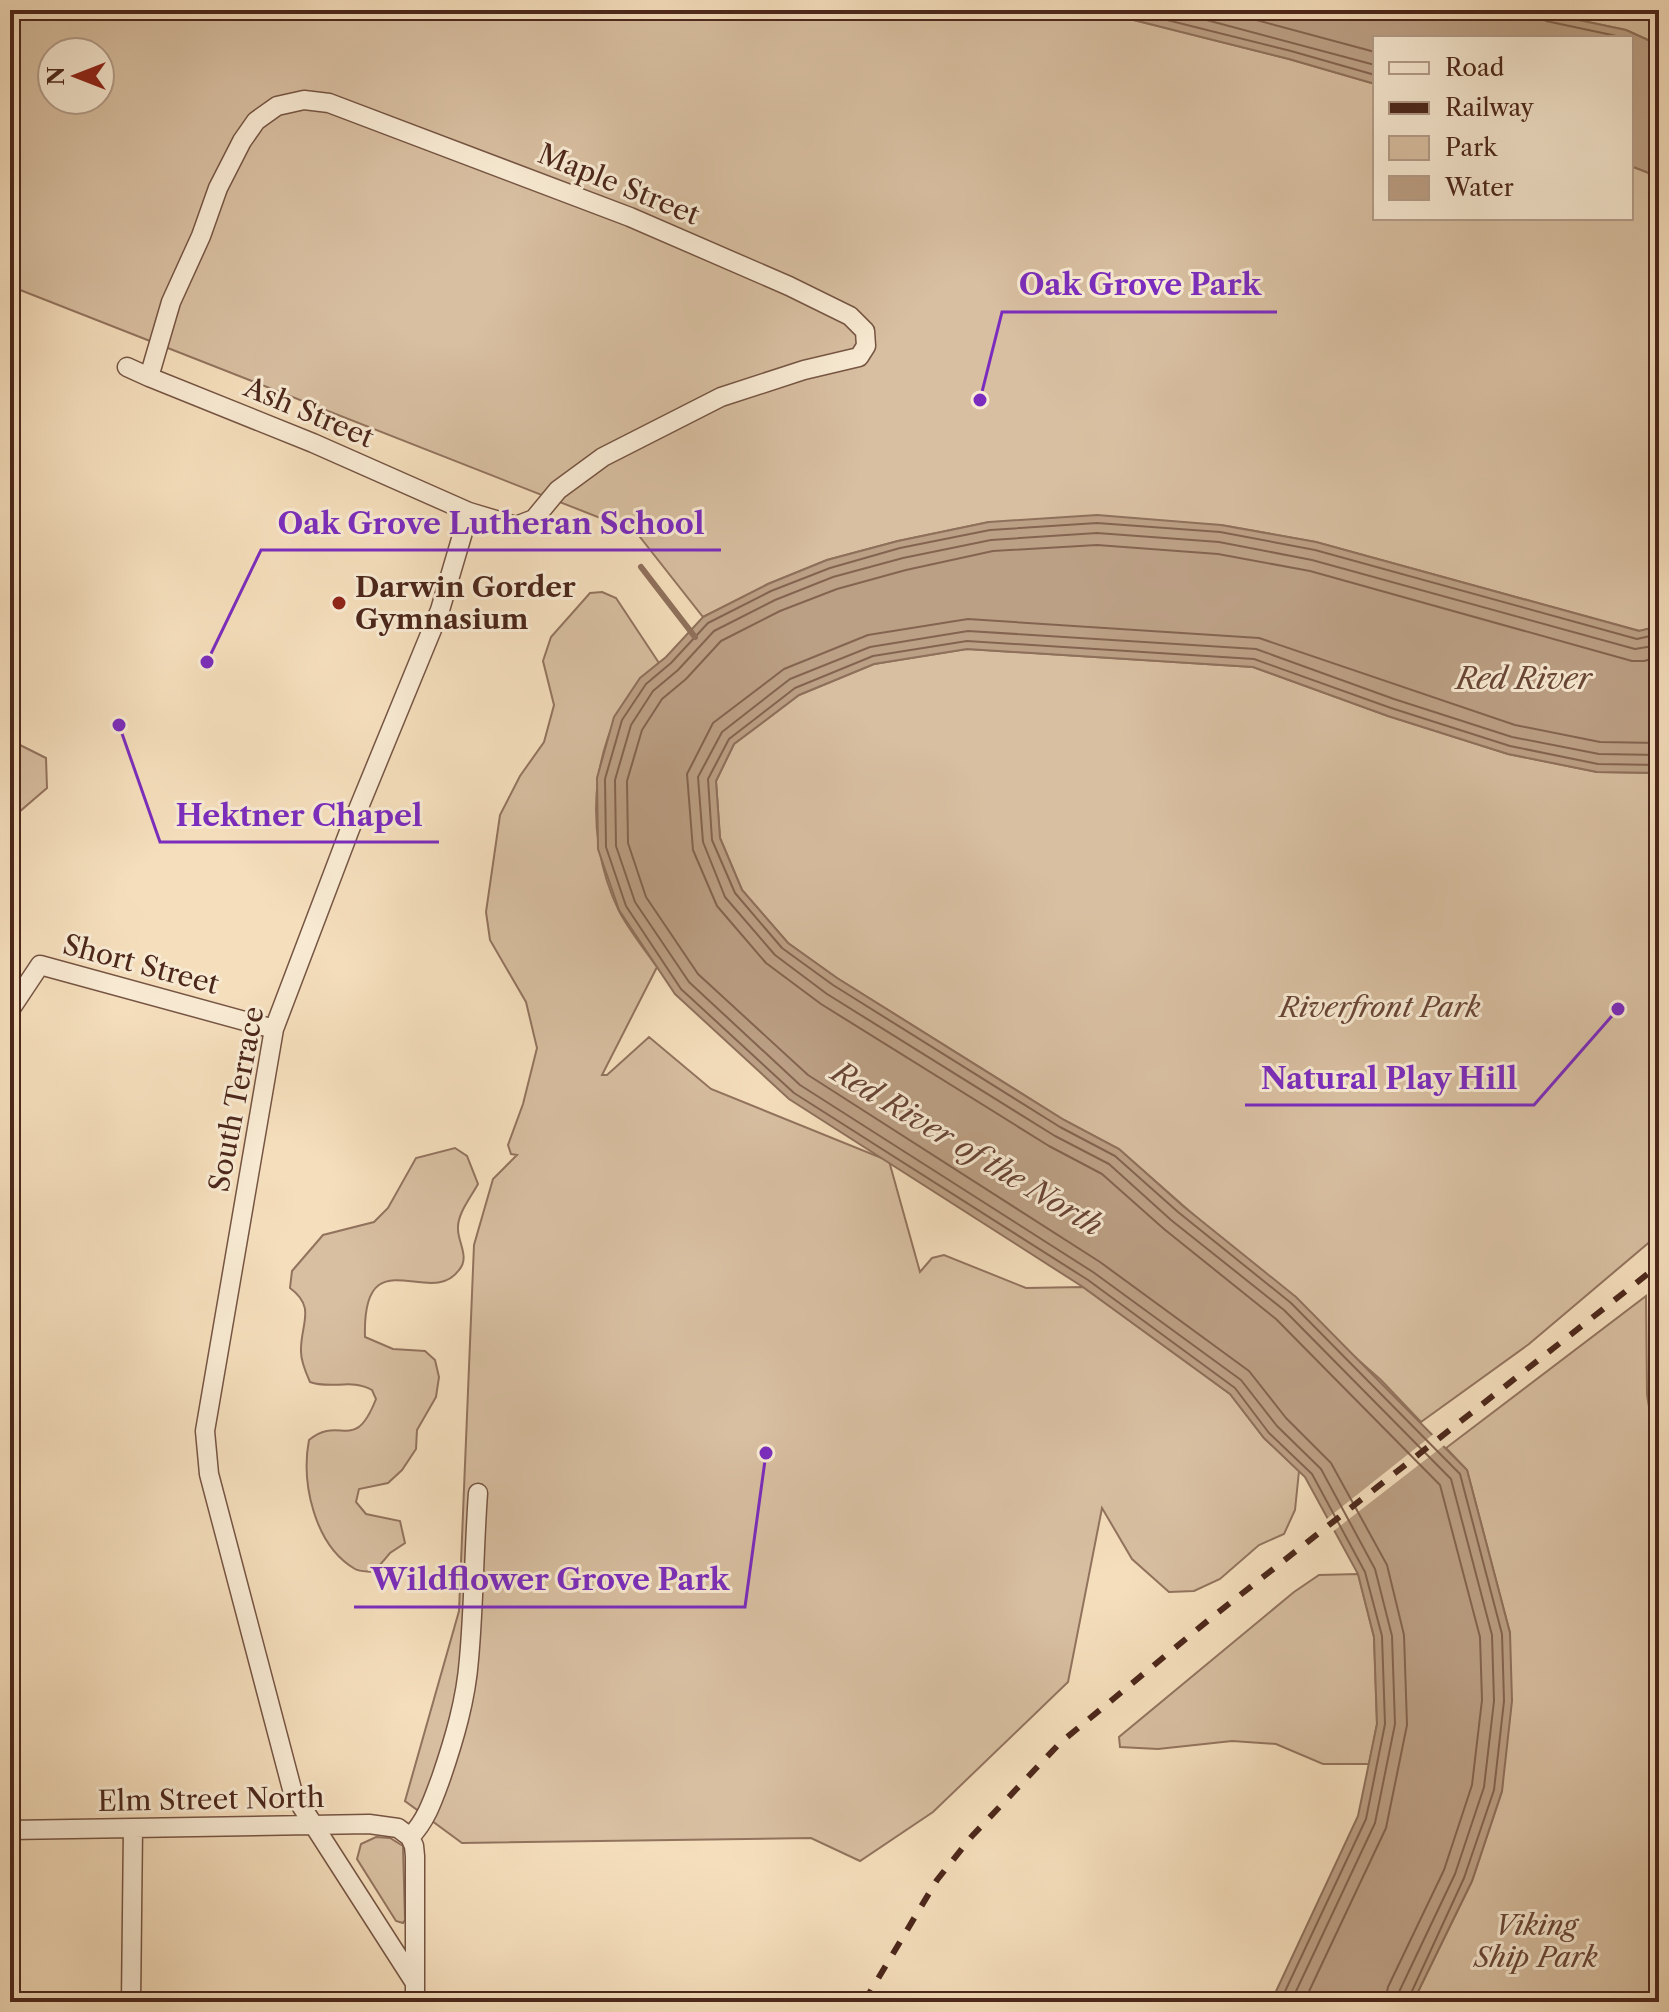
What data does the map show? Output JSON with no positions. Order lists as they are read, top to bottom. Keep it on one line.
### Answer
{"streets":{"street":["Maple Street","Ash Street","Short Street","South Terrace","Elm Street North"]},"crossings":[["Maple Street","Ash Street"],["Maple Street","South Terrace"],["Ash Street","South Terrace"],["Short Street","South Terrace"],["South Terrace","Elm Street North"]],"water":["Red River","Red River of the North"],"parks":["Riverfront Park","Viking Ship Park"],"places":["Oak Grove Park","Darwin Gorder Gymnasium","Oak Grove Lutheran School","Hektner Chapel","Natural Play Hill","Wildflower Grove Park"],"legend":["Road","Railway","Park","Water"],"north":"left"}
